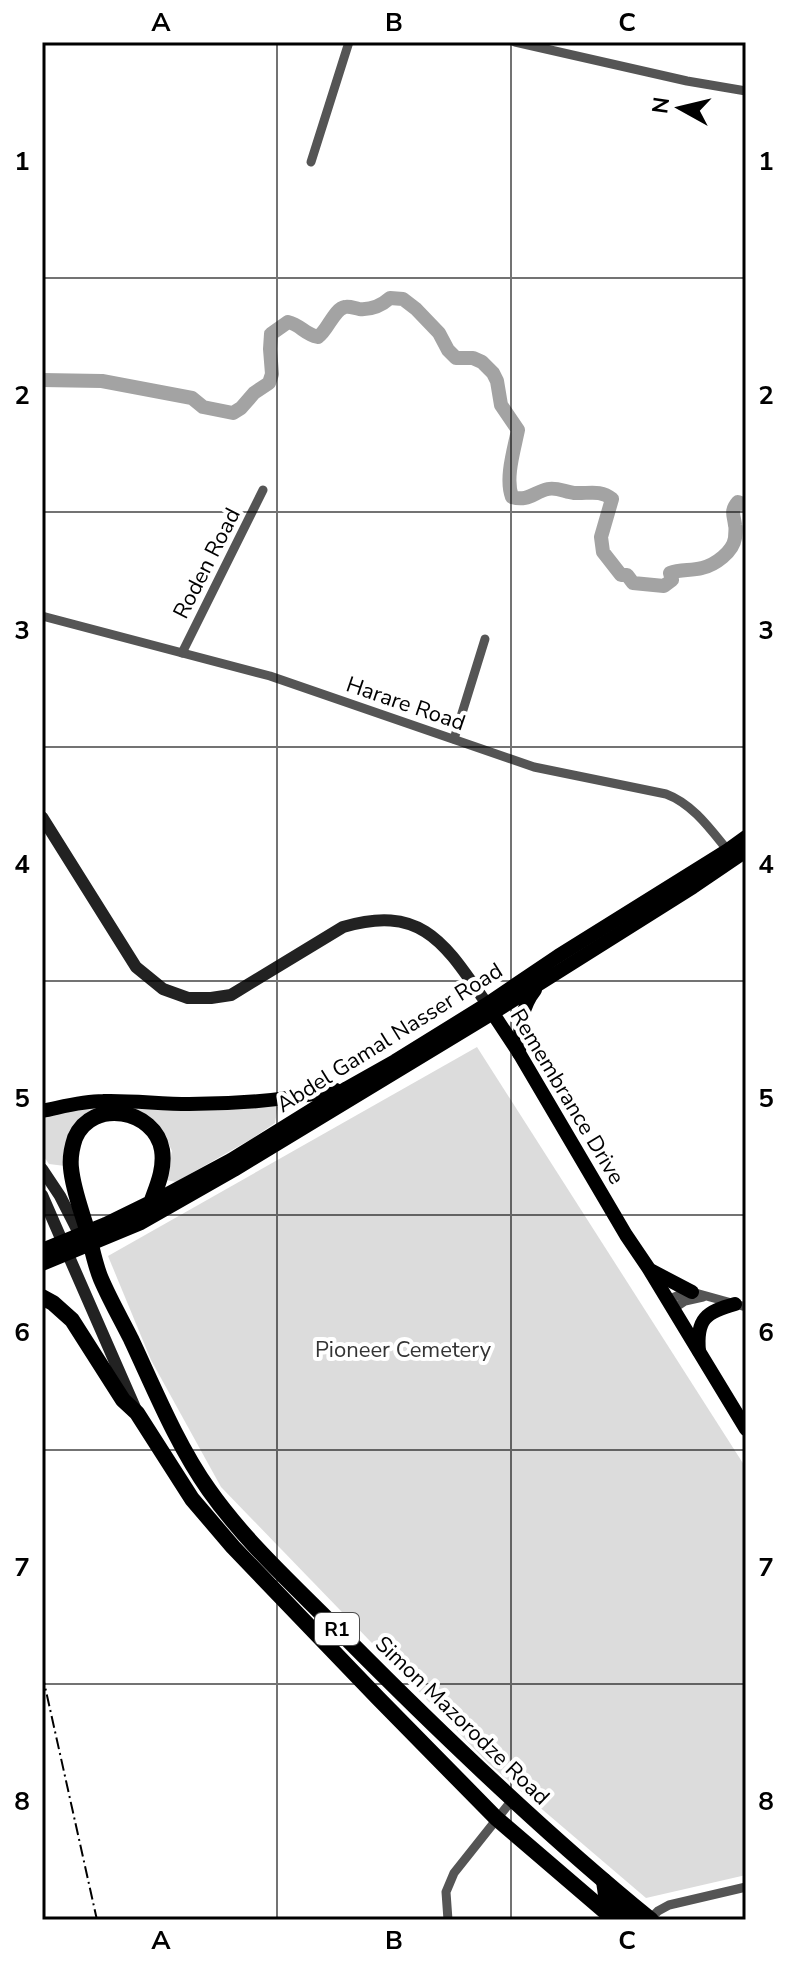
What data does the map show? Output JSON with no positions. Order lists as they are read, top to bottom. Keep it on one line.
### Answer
{"streets":{"highway":["Abdel Gamal Nasser Road","R1","Simon Mazorodze Road"],"main road":["Remembrance Drive"],"street":["Roden Road","Harare Road"]},"crossings":[["Roden Road","Harare Road"],["Harare Road","Abdel Gamal Nasser Road"],["Abdel Gamal Nasser Road","Remembrance Drive"]],"parks":["Pioneer Cemetery"],"north":"left","grid":{"columns":["A","B","C"],"rows":["1","2","3","4","5","6","7","8"]}}
